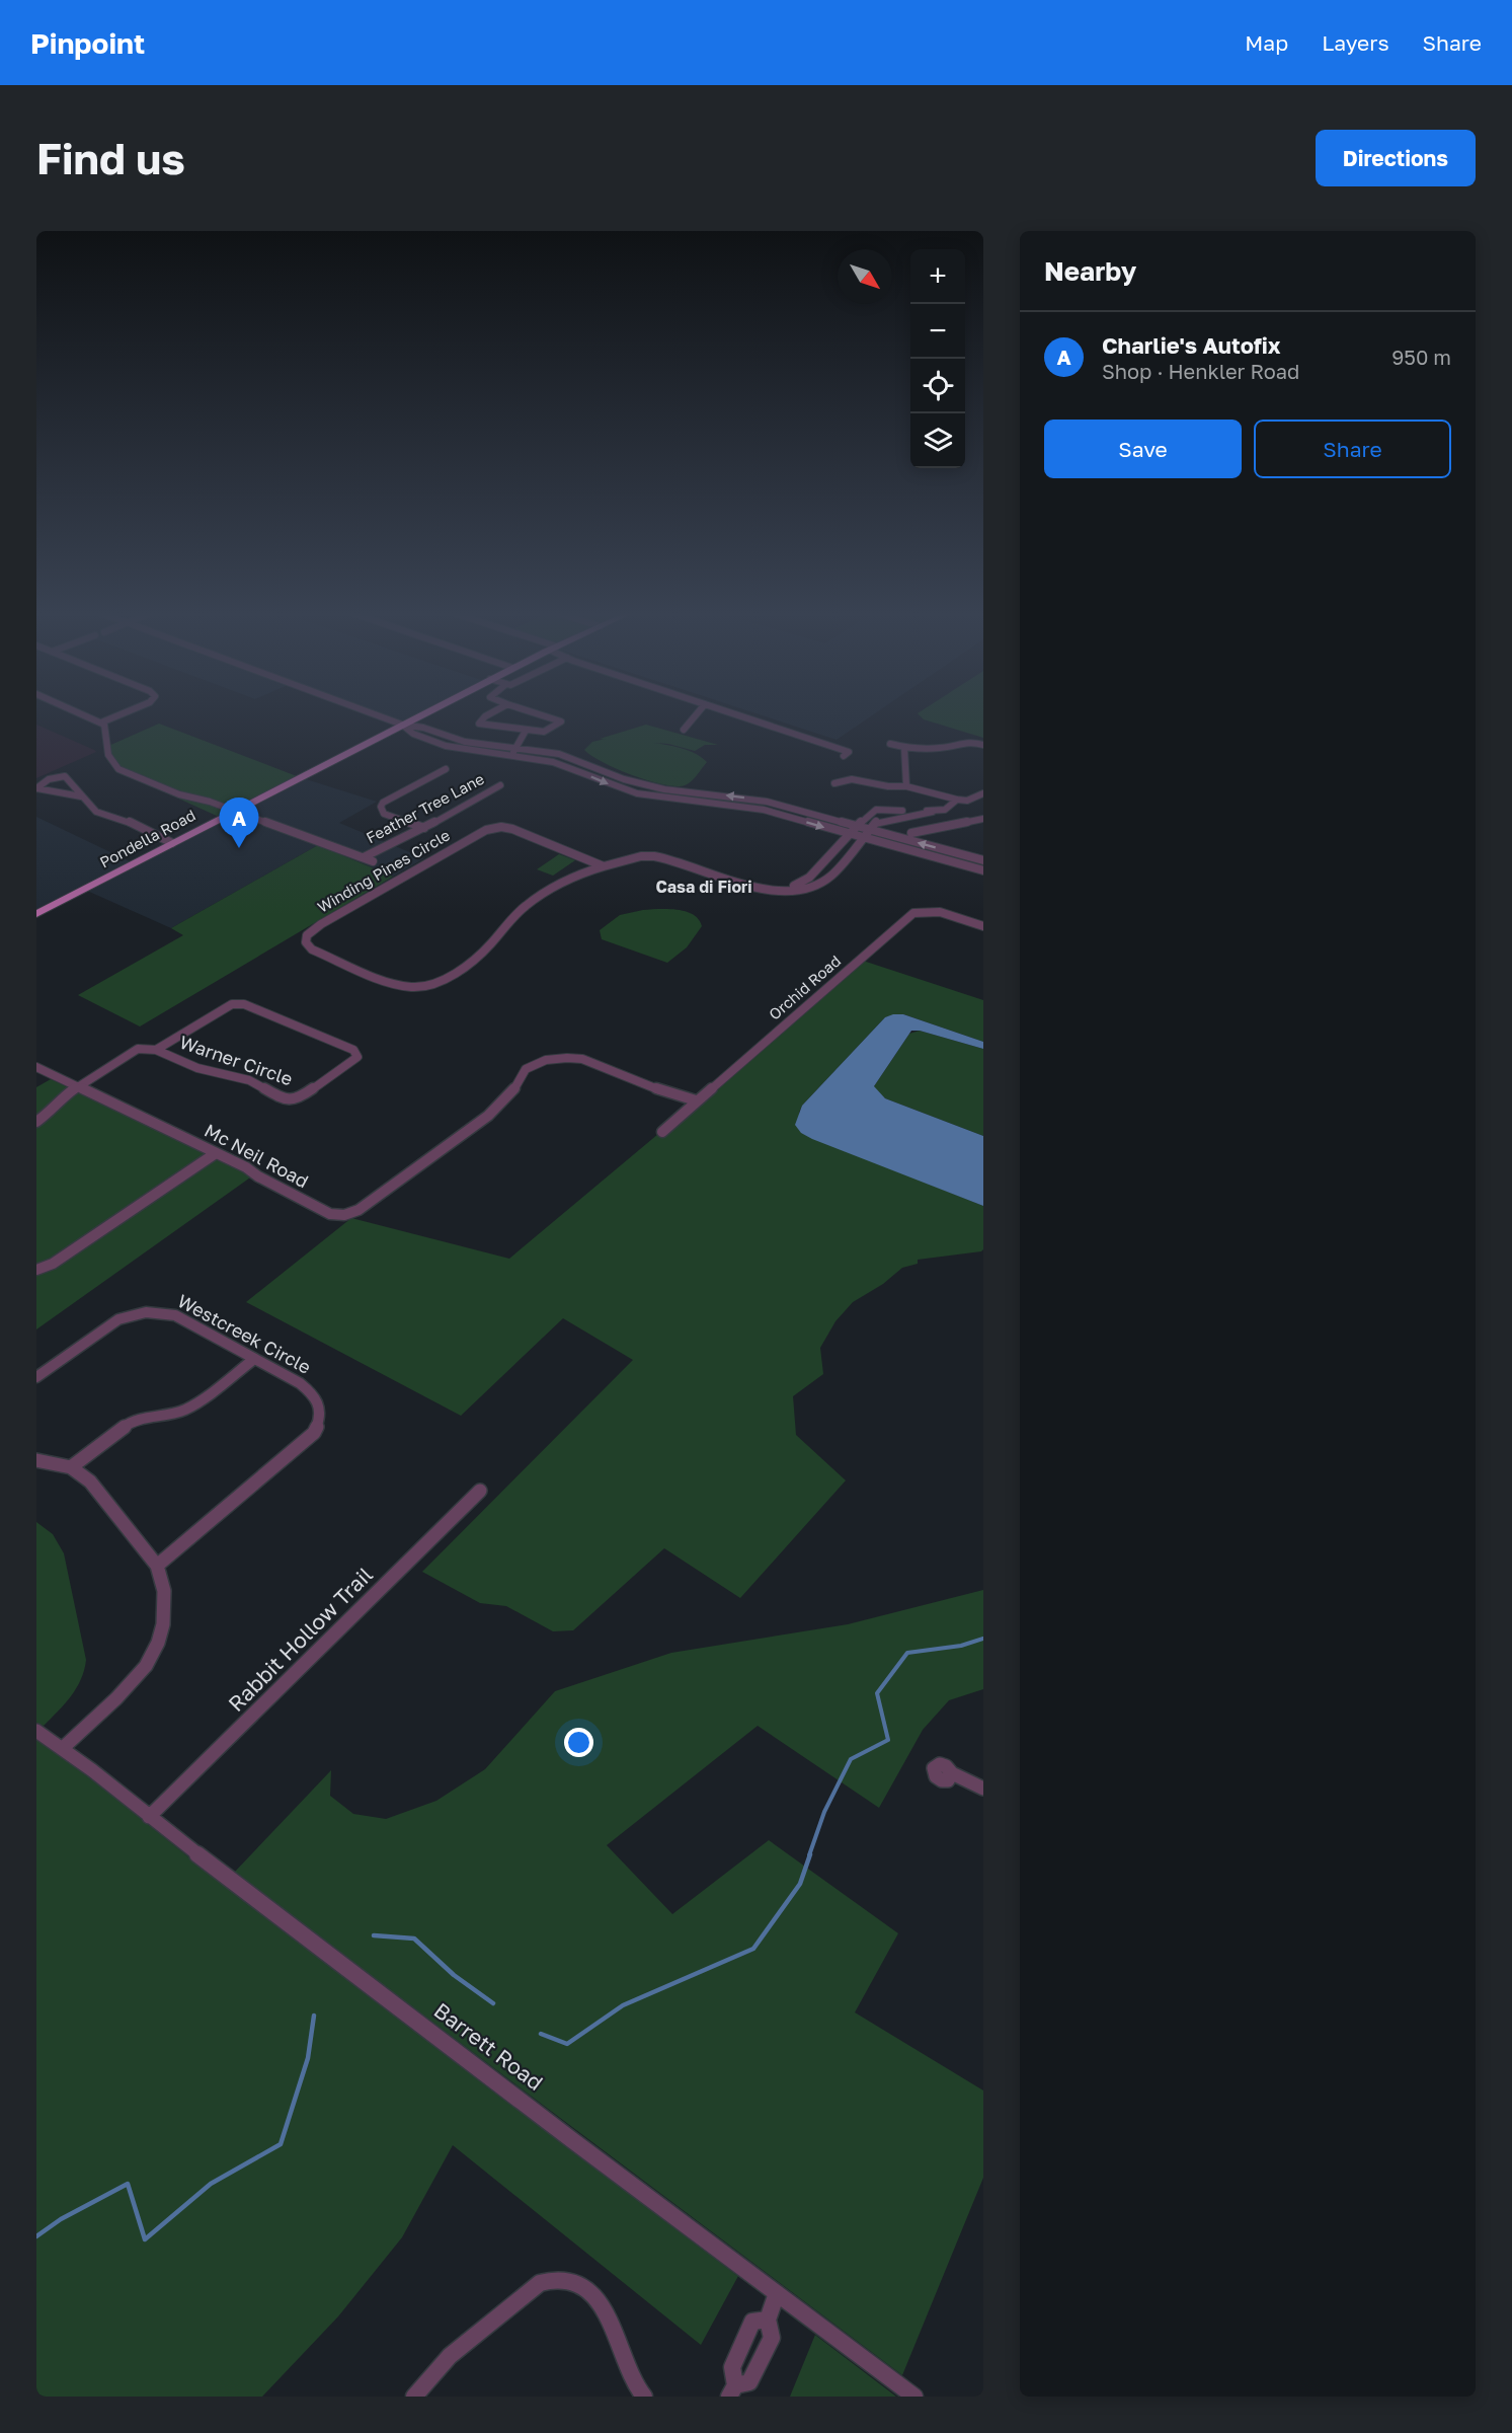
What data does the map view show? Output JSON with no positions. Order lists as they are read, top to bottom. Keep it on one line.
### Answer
{"streets":{"main road":["Pondella Road"],"street":["Feather Tree Lane","Winding Pines Circle","Orchid Road","Warner Circle","Mc Neil Road","Westcreek Circle","Rabbit Hollow Trail","Barrett Road"]},"crossings":[["Orchid Road","Mc Neil Road"],["Warner Circle","Mc Neil Road"],["Rabbit Hollow Trail","Barrett Road"]],"districts":["Casa di Fiori"],"north":"bottom right","page":{"header":"Pinpoint","nav":["Map","Layers","Share"],"buttons":["Directions",["Save","Share"]],"title":"Find us","heading":"Nearby","map_buttons":["+","−"],"list":[{"mark":"A","name":"Charlie's Autofix","note":"Shop · Henkler Road","value":"950 m"}],"pins":"A"}}
